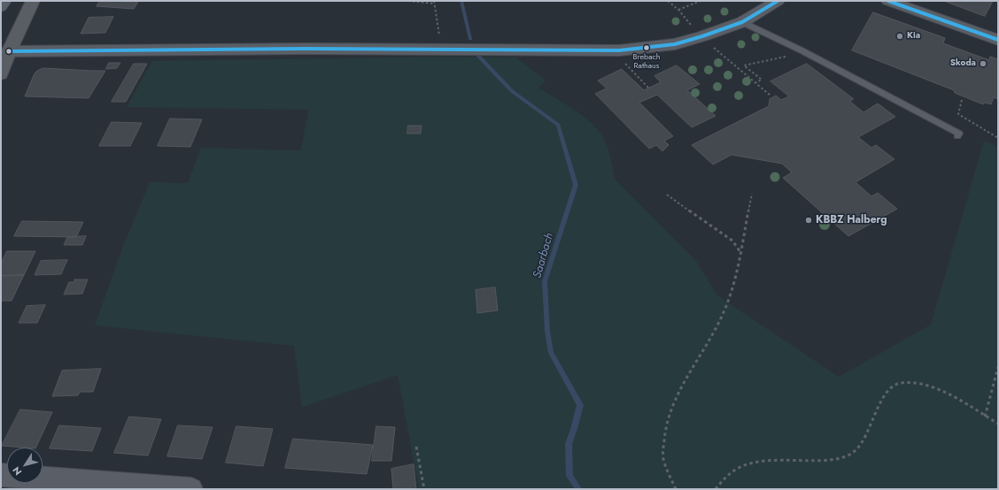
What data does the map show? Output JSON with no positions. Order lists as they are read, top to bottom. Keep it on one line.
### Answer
{"water":["Saarbach"],"places":["Kia","Brebach Rathaus","Skoda","KBBZ Halberg"],"north":"bottom left"}
